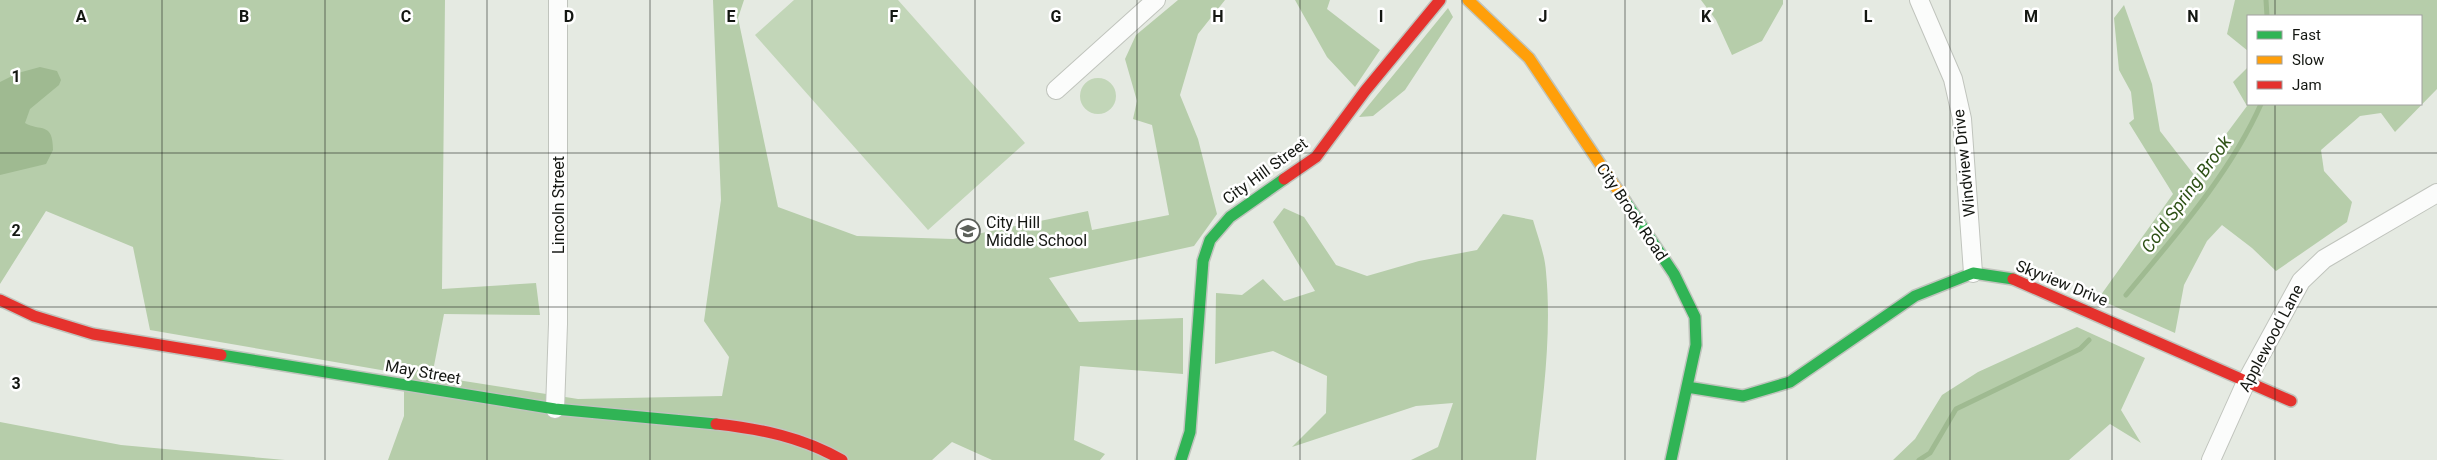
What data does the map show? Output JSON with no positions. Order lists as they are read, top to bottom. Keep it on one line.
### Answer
{"streets":{"street":["Windview Drive","City Hill Street","Lincoln Street","City Brook Road","Skyview Drive","Applewood Lane","May Street"]},"crossings":[["Windview Drive","Skyview Drive"],["Lincoln Street","May Street"],["City Brook Road","Skyview Drive"],["Skyview Drive","Applewood Lane"]],"water":["Cold Spring Brook"],"places":{"school or university":["City Hill Middle School"]},"legend":["Fast","Slow","Jam"],"grid":{"columns":["A","B","C","D","E","F","G","H","I","J","K","L","M","N"],"rows":["1","2","3"]}}
